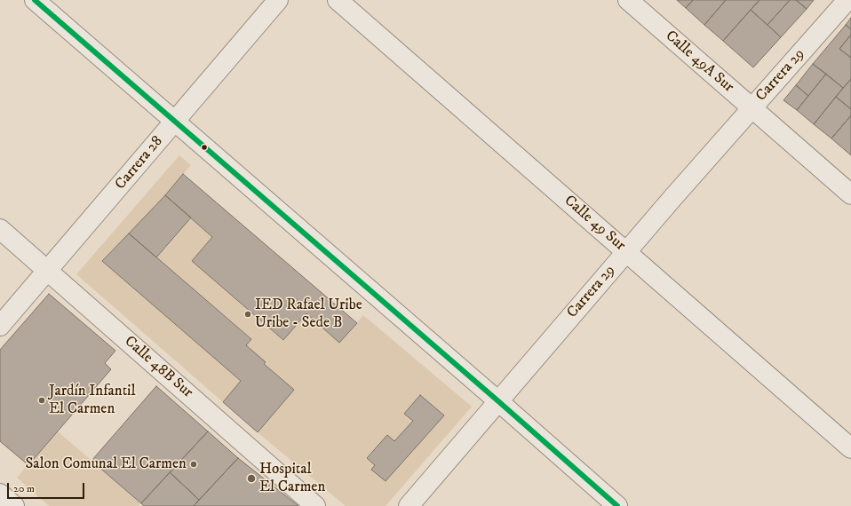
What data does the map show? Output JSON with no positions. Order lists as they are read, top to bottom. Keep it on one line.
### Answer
{"streets":{"street":["Calle 49A Sur","Carrera 29","Carrera 28","Calle 49 Sur","Calle 48B Sur"]},"crossings":[["Calle 49A Sur","Carrera 29"],["Carrera 29","Calle 49 Sur"],["Carrera 28","Calle 48B Sur"]],"places":["IED Rafael Uribe Uribe - Sede B","Jardín Infantil El Carmen","Salon Comunal El Carmen","Hospital El Carmen"],"scale_bar":"20 m"}
